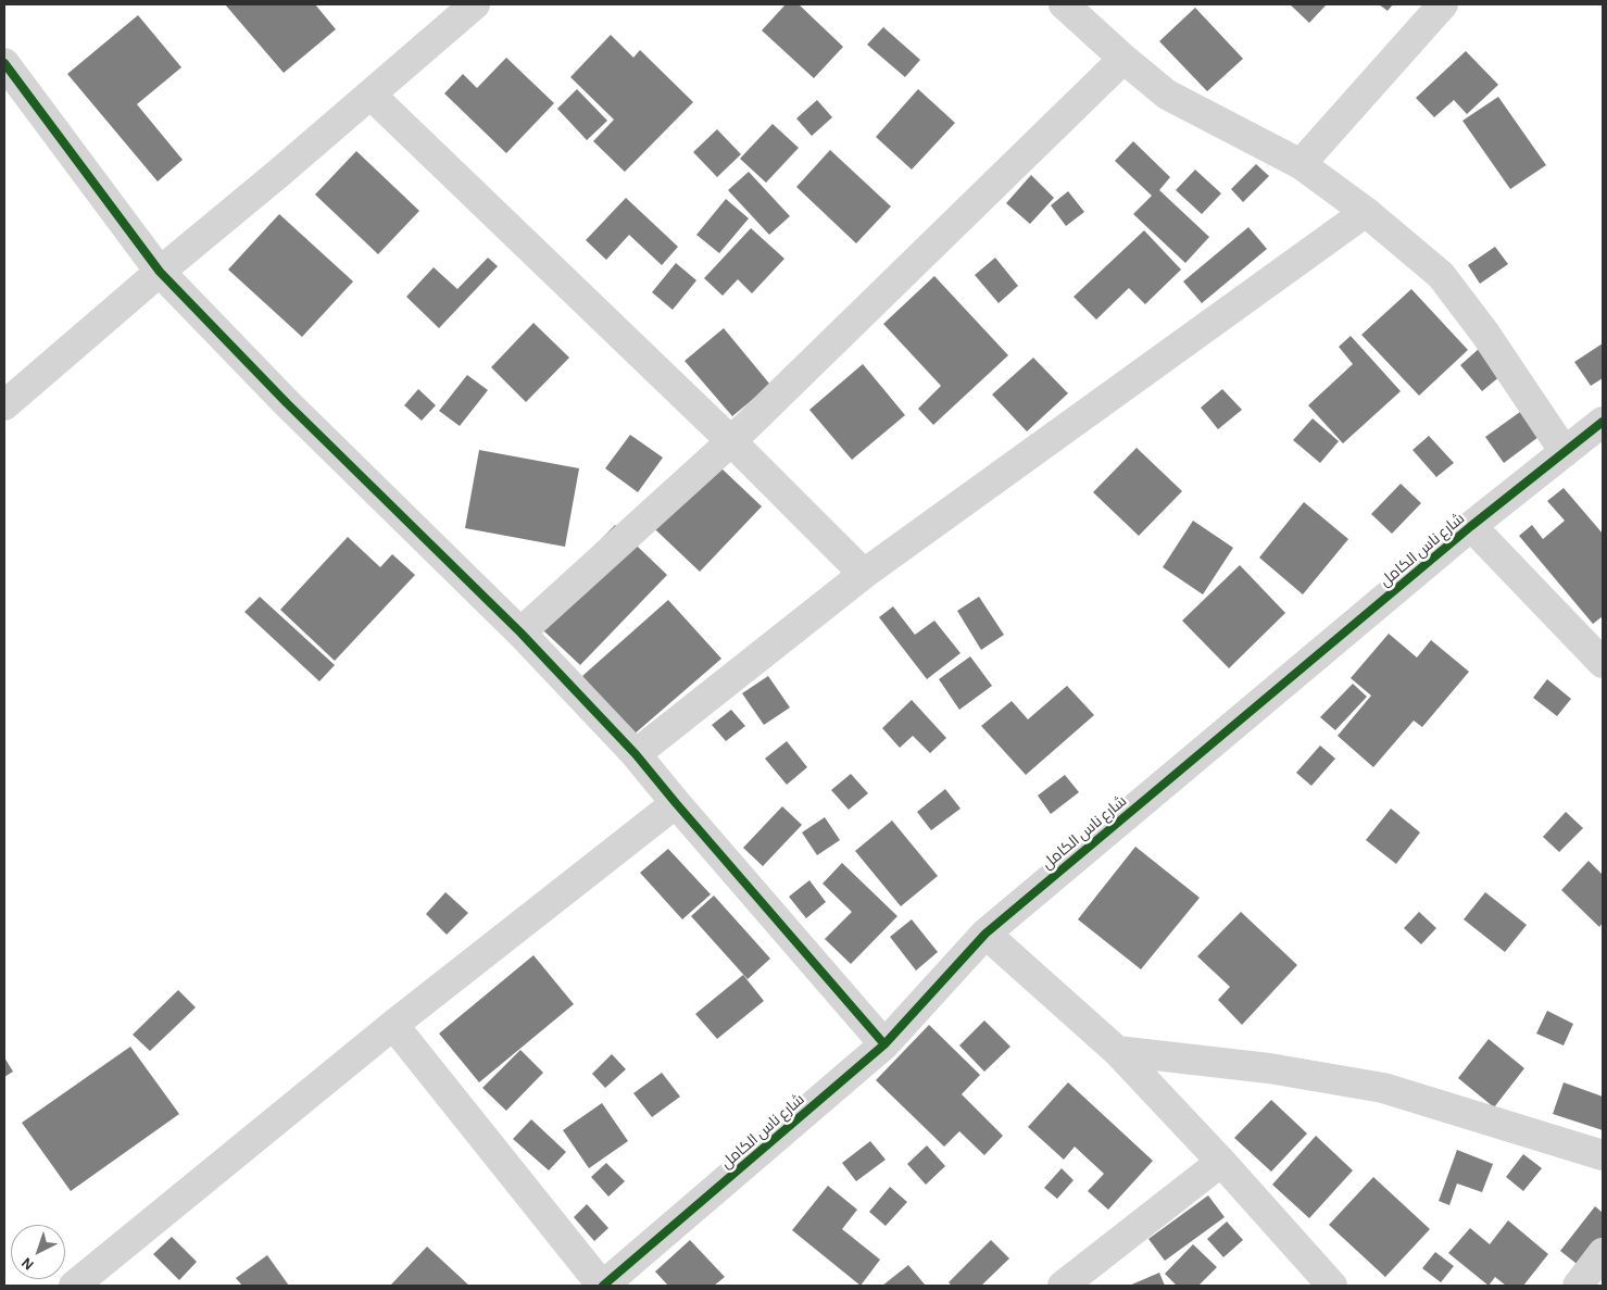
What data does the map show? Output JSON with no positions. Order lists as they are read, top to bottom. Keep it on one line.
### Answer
{"streets":{"street":["شارع ناس الكامل"]},"north":"bottom left"}
